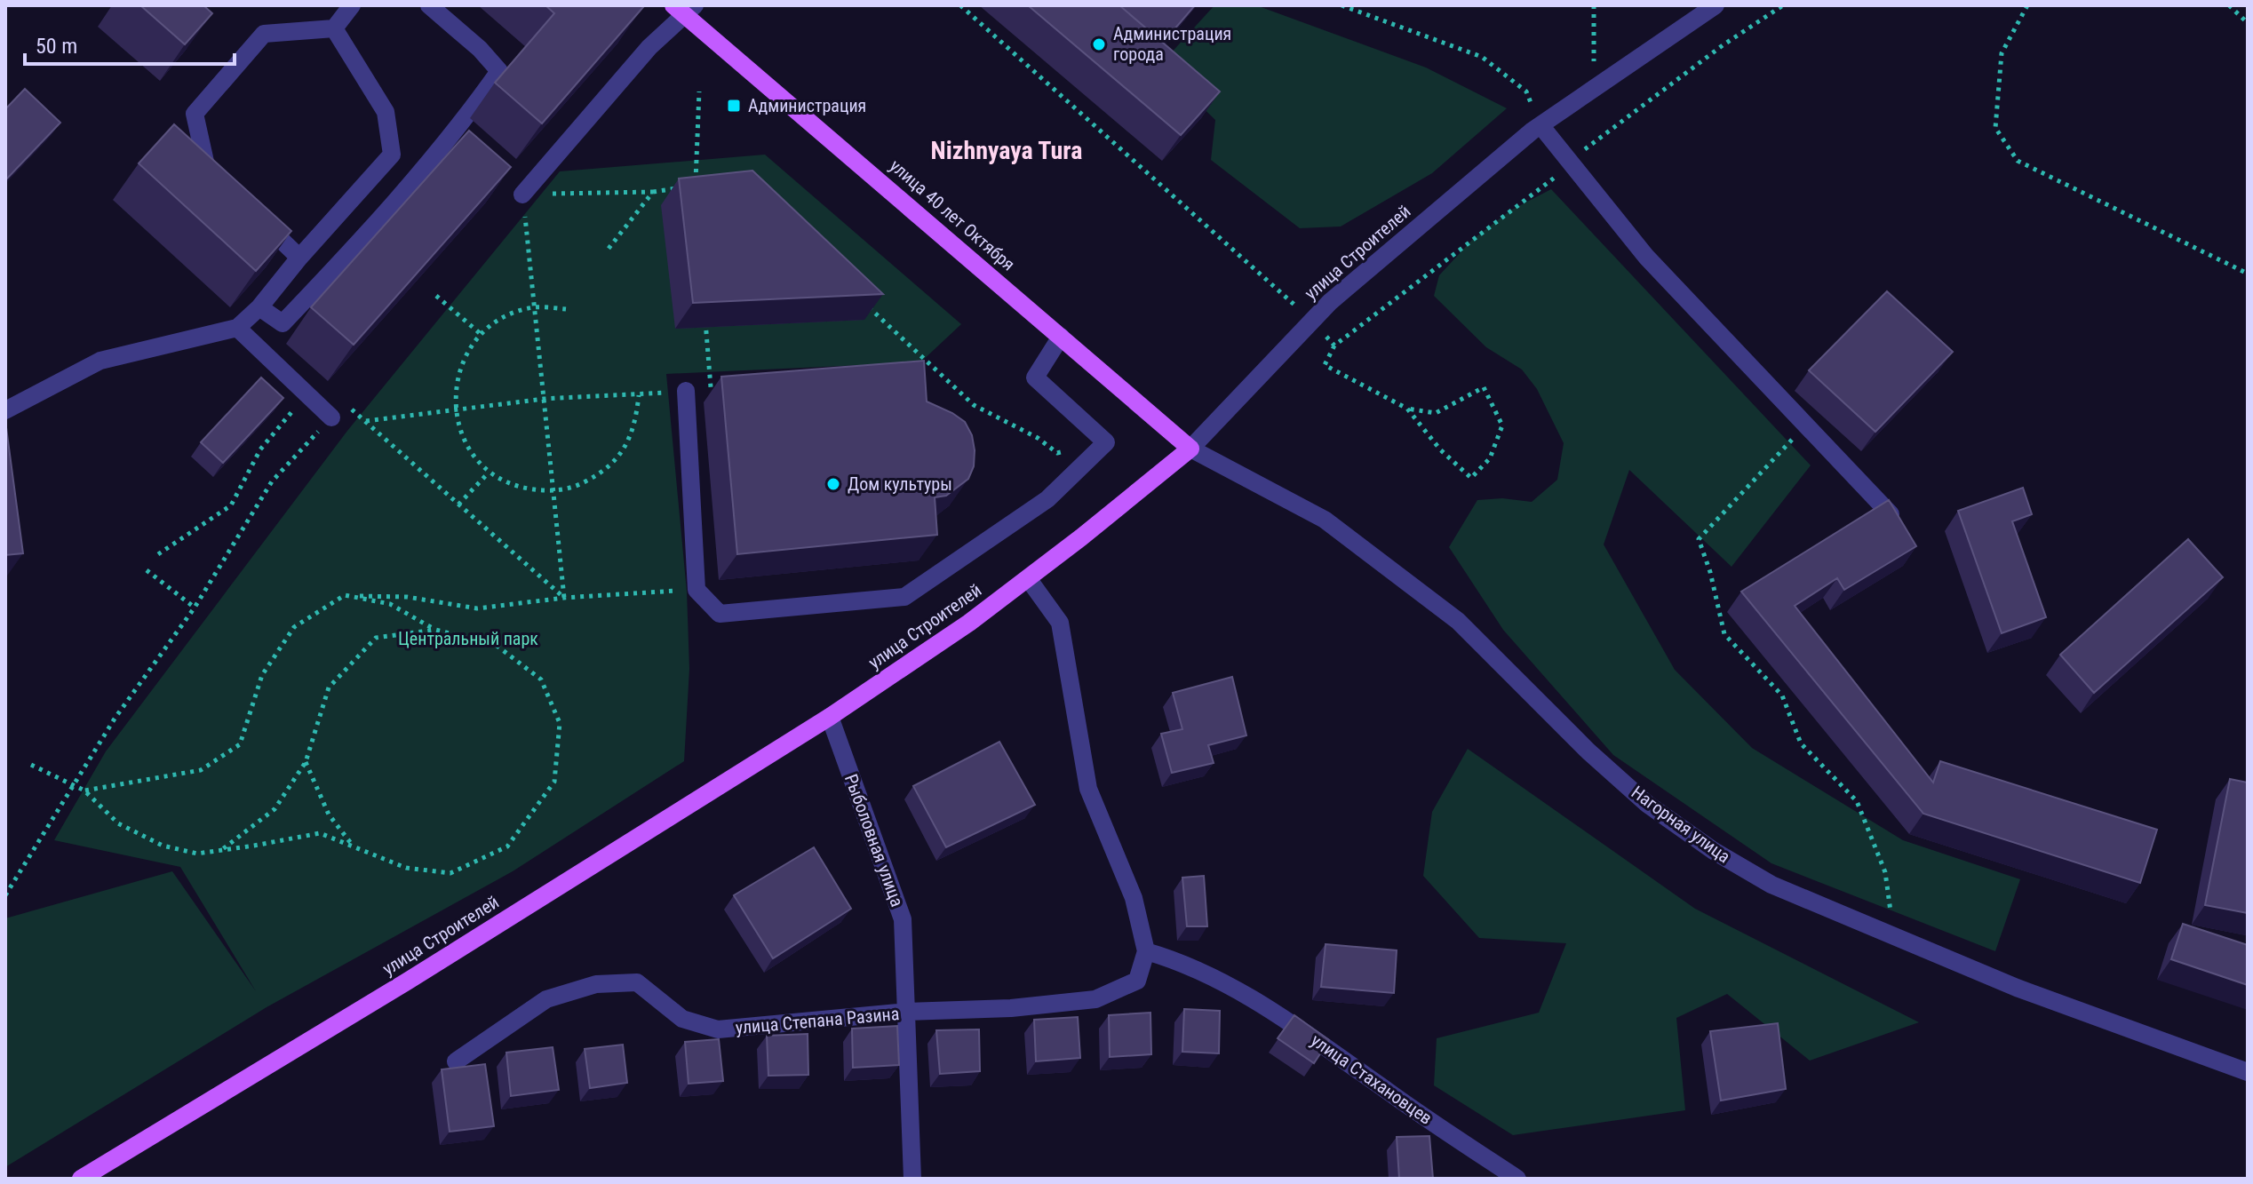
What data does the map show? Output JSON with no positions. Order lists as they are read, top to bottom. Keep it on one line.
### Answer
{"streets":{"main road":["улица 40 лет Октября","улица Строителей"],"street":["Нагорная улица","Рыболовная улица","улица Степана Разина","улица Стахановцев"]},"crossings":[["улица 40 лет Октября","улица Строителей"],["улица 40 лет Октября","Нагорная улица"],["улица Строителей","Нагорная улица"],["улица Строителей","Рыболовная улица"],["Рыболовная улица","улица Степана Разина"],["улица Степана Разина","улица Стахановцев"]],"districts":["Nizhnyaya Tura"],"parks":["Центральный парк"],"places":{"other":["Администрация города","Дом культуры"],"transit":["Администрация"]},"scale_bar":"50 m"}
